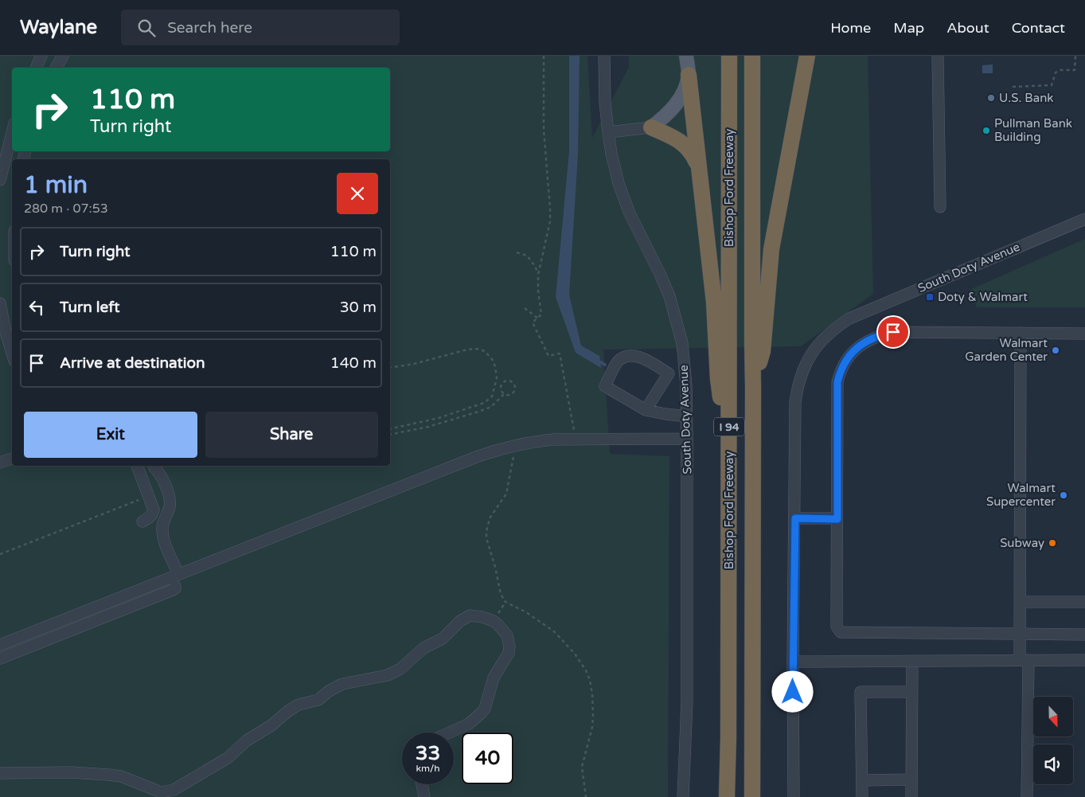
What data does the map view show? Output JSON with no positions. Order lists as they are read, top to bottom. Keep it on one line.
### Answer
{"streets":{"highway":["Bishop Ford Freeway","I 94"],"street":["South Doty Avenue"]},"places":{"other":["U.S. Bank","Pullman Bank Building","Walmart Garden Center","Walmart Supercenter","Subway"],"transit":["Doty & Walmart"]},"north":"bottom","page":{"header":"Waylane","search":"Search here","nav":["Home","Map","About","Contact"],"turn":["110 m","Turn right"],"heading":["1 min","280 m · 07:53"],"list":[{"name":"Turn right","value":"110 m"},{"name":"Turn left","value":"30 m"},{"name":"Arrive at destination","value":"140 m"}],"buttons":["Exit","Share"],"speed":"33 km/h","limit":"40"}}
